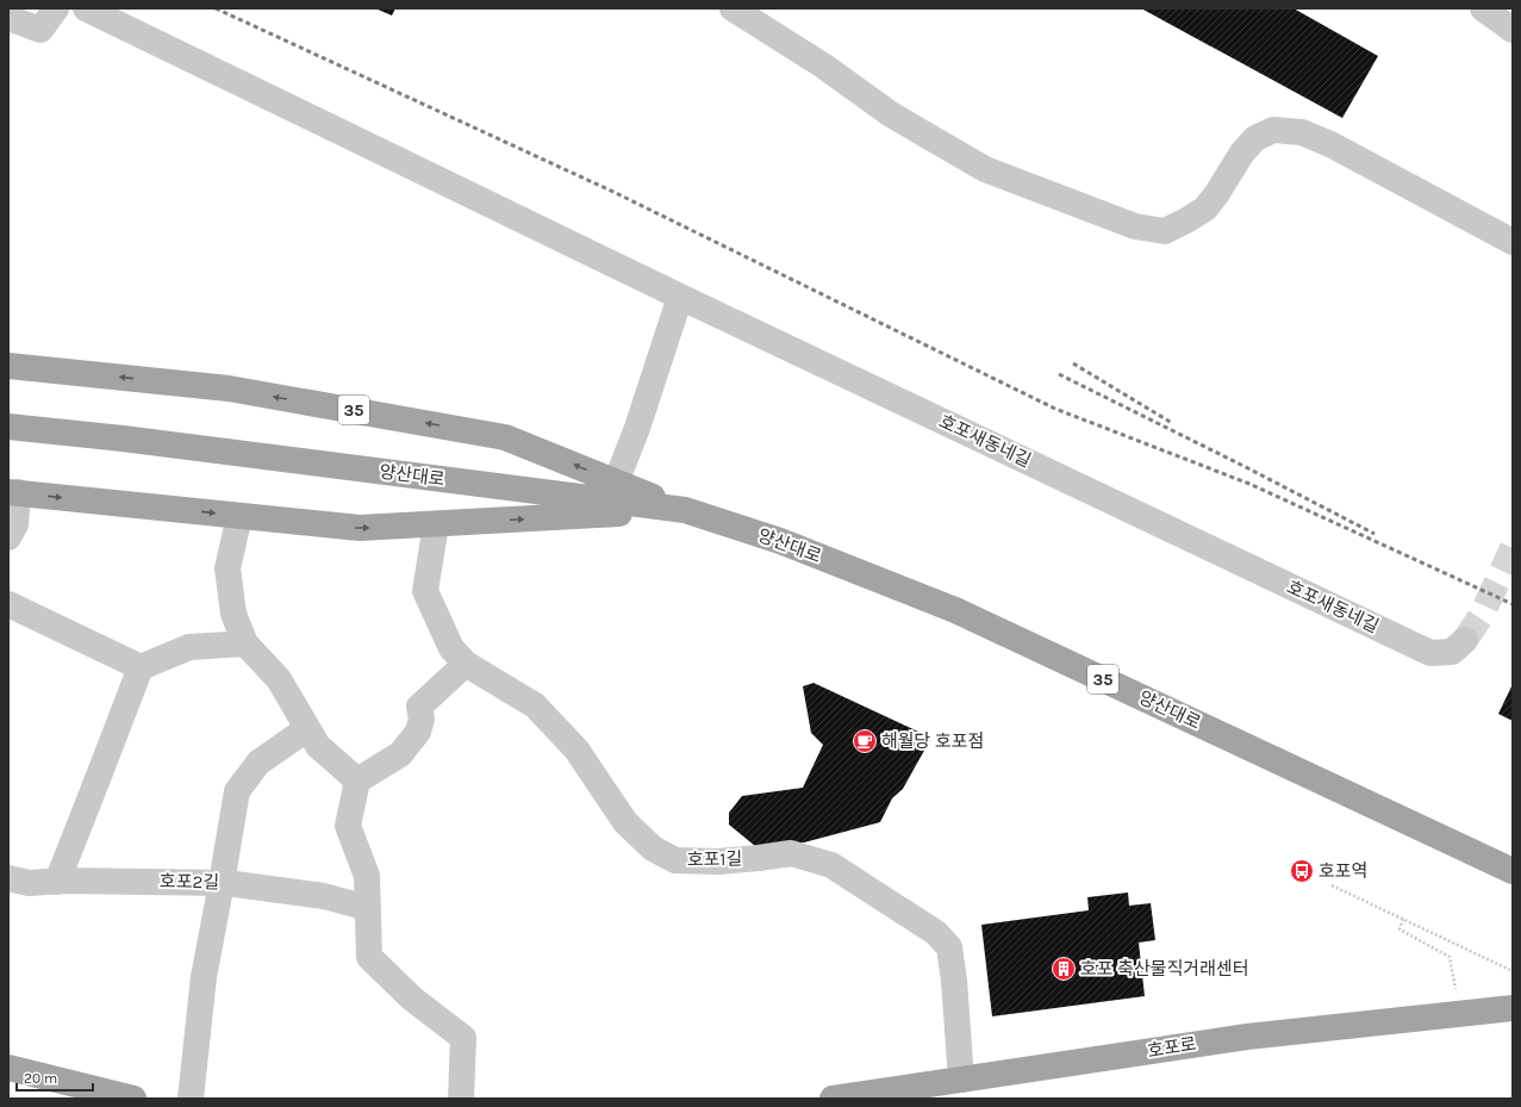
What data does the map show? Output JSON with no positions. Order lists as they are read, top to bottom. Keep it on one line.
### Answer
{"streets":{"main road":["35","양산대로","호포로"],"street":["호포새동네길","호포1길","호포2길"]},"crossings":[["35","양산대로"],["35","호포1길"],["호포1길","호포로"]],"places":{"cafe":["해월당 호포점"],"bus stop":["호포역"],"building":["호포 축산물직거래센터"]},"scale_bar":"20 m"}
